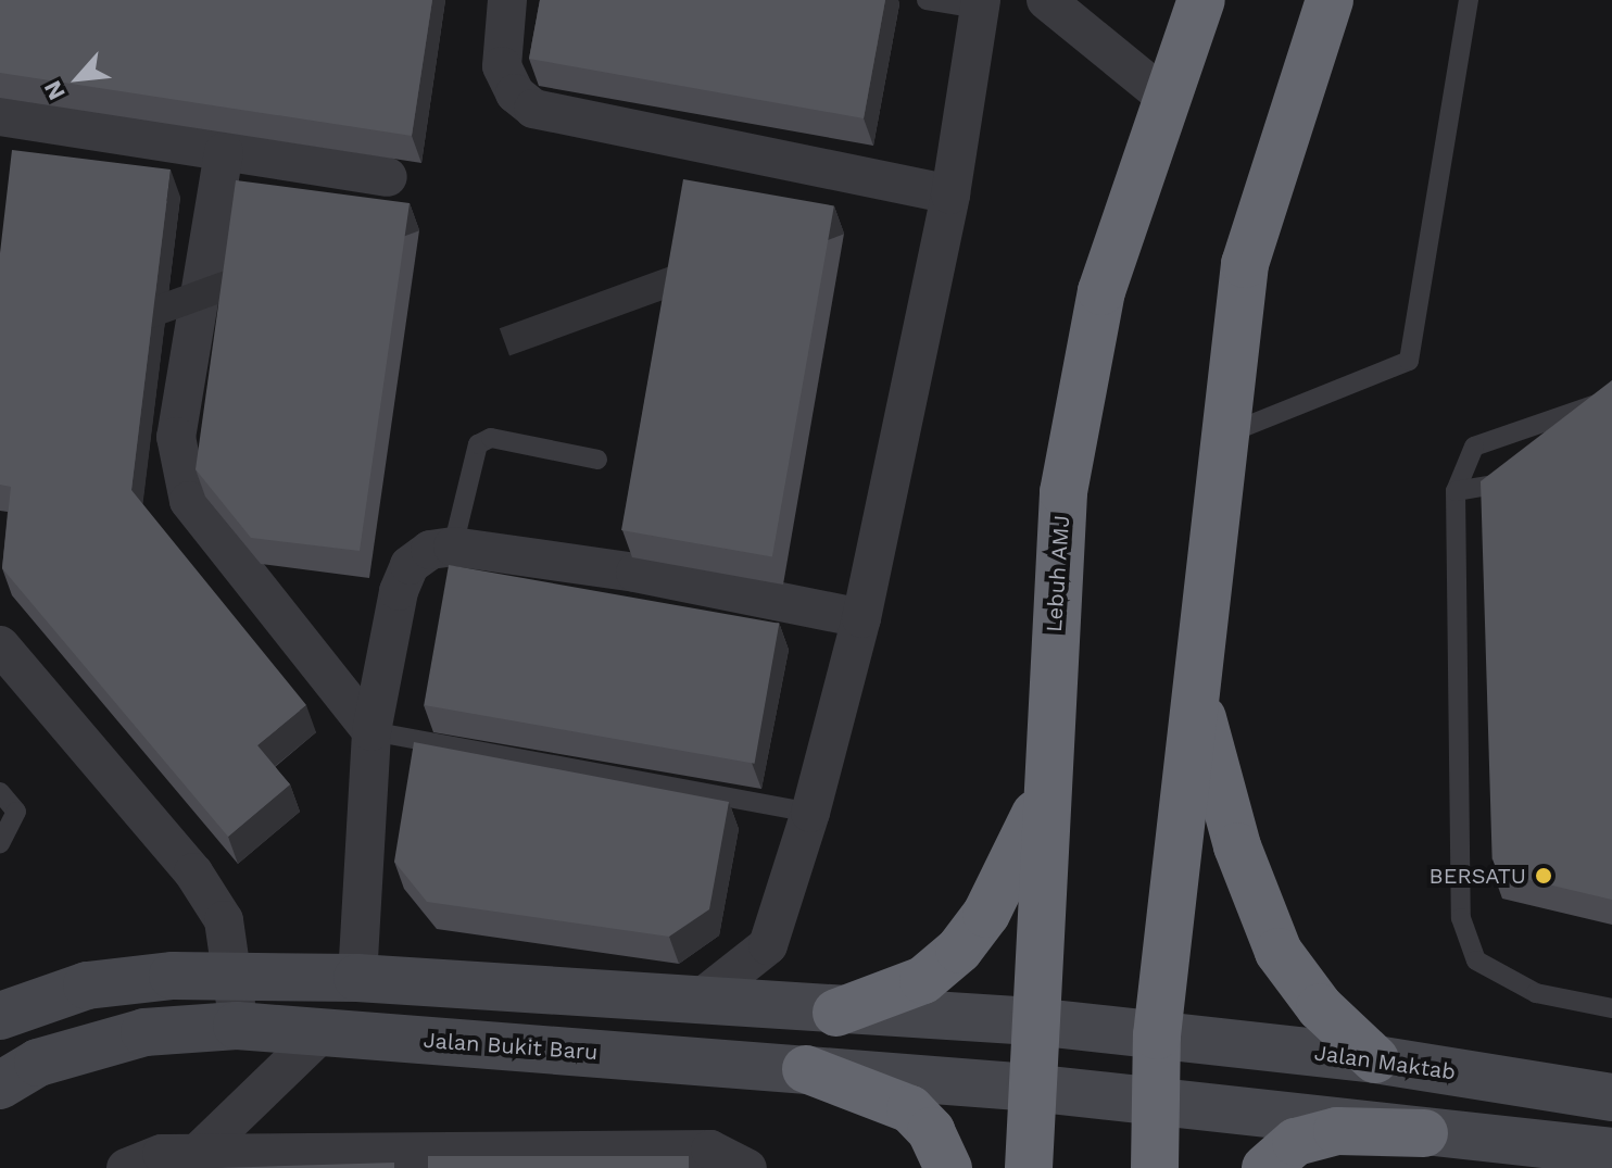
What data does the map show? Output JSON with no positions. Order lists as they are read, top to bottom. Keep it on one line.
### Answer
{"streets":{"highway":["Lebuh AMJ"],"main road":["Jalan Bukit Baru","Jalan Maktab"]},"crossings":[["Lebuh AMJ","Jalan Bukit Baru"],["Lebuh AMJ","Jalan Maktab"]],"places":["BERSATU"],"north":"bottom left"}
